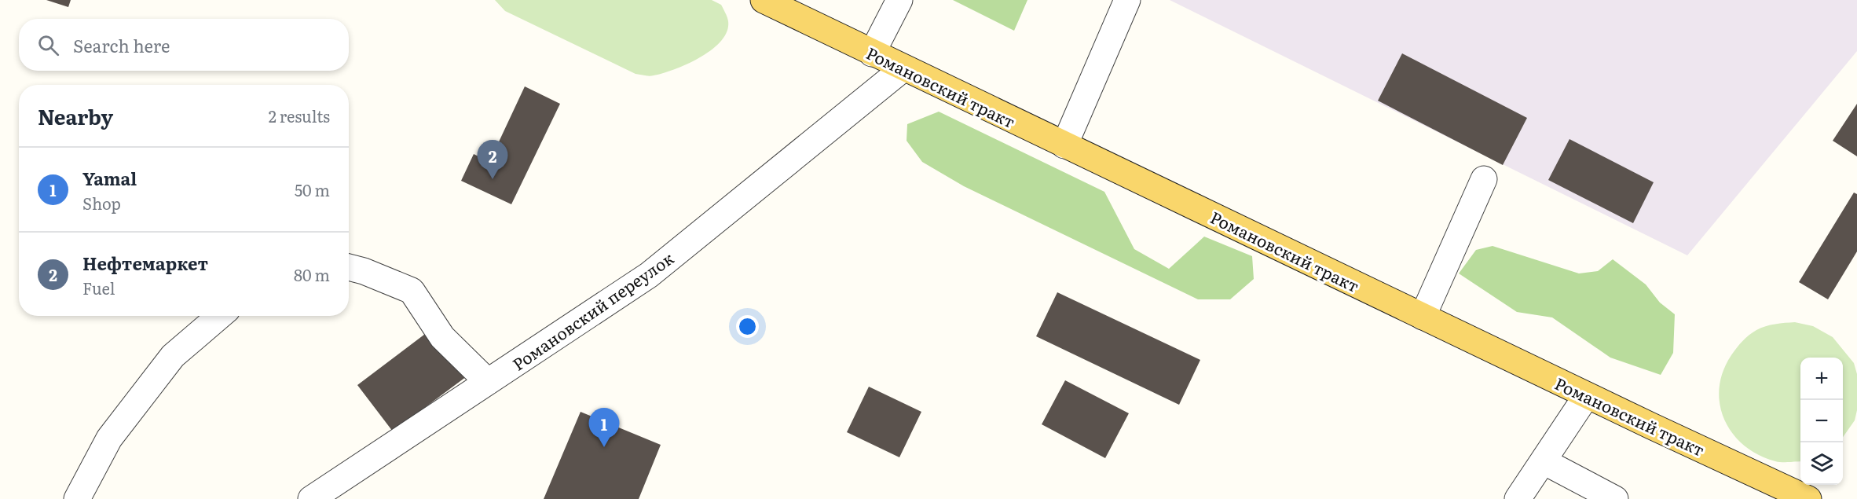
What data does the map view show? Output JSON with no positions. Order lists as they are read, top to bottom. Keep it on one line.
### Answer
{"streets":{"main road":["Романовский тракт"],"street":["Романовский переулок"]},"crossings":[["Романовский тракт","Романовский переулок"]],"page":{"search":"Search here","heading":["Nearby","2 results"],"pins":["2","1"],"list":[{"mark":"1","name":"Yamal","note":"Shop","value":"50 m"},{"mark":"2","name":"Нефтемаркет","note":"Fuel","value":"80 m"}],"map_buttons":["+","−"]}}
